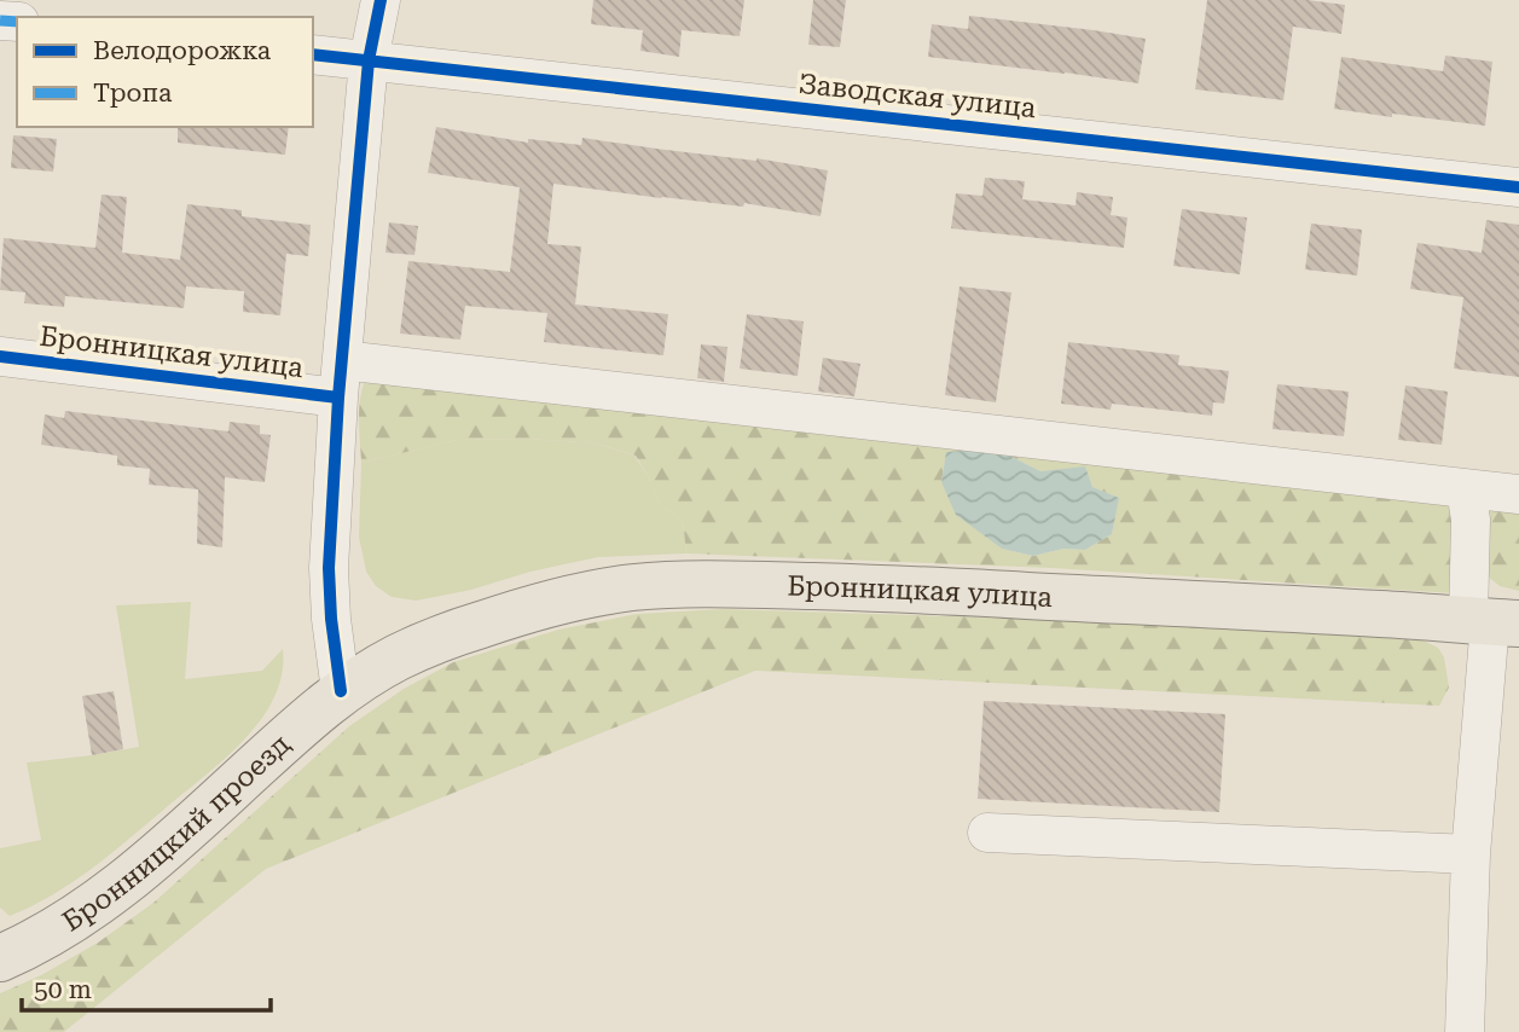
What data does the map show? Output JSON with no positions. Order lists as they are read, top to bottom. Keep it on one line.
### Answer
{"streets":{"main road":["Бронницкая улица","Бронницкий проезд"],"street":["Заводская улица"]},"crossings":[["Бронницкая улица","Бронницкий проезд"]],"legend":["Велодорожка","Тропа"],"scale_bar":"50 m"}
